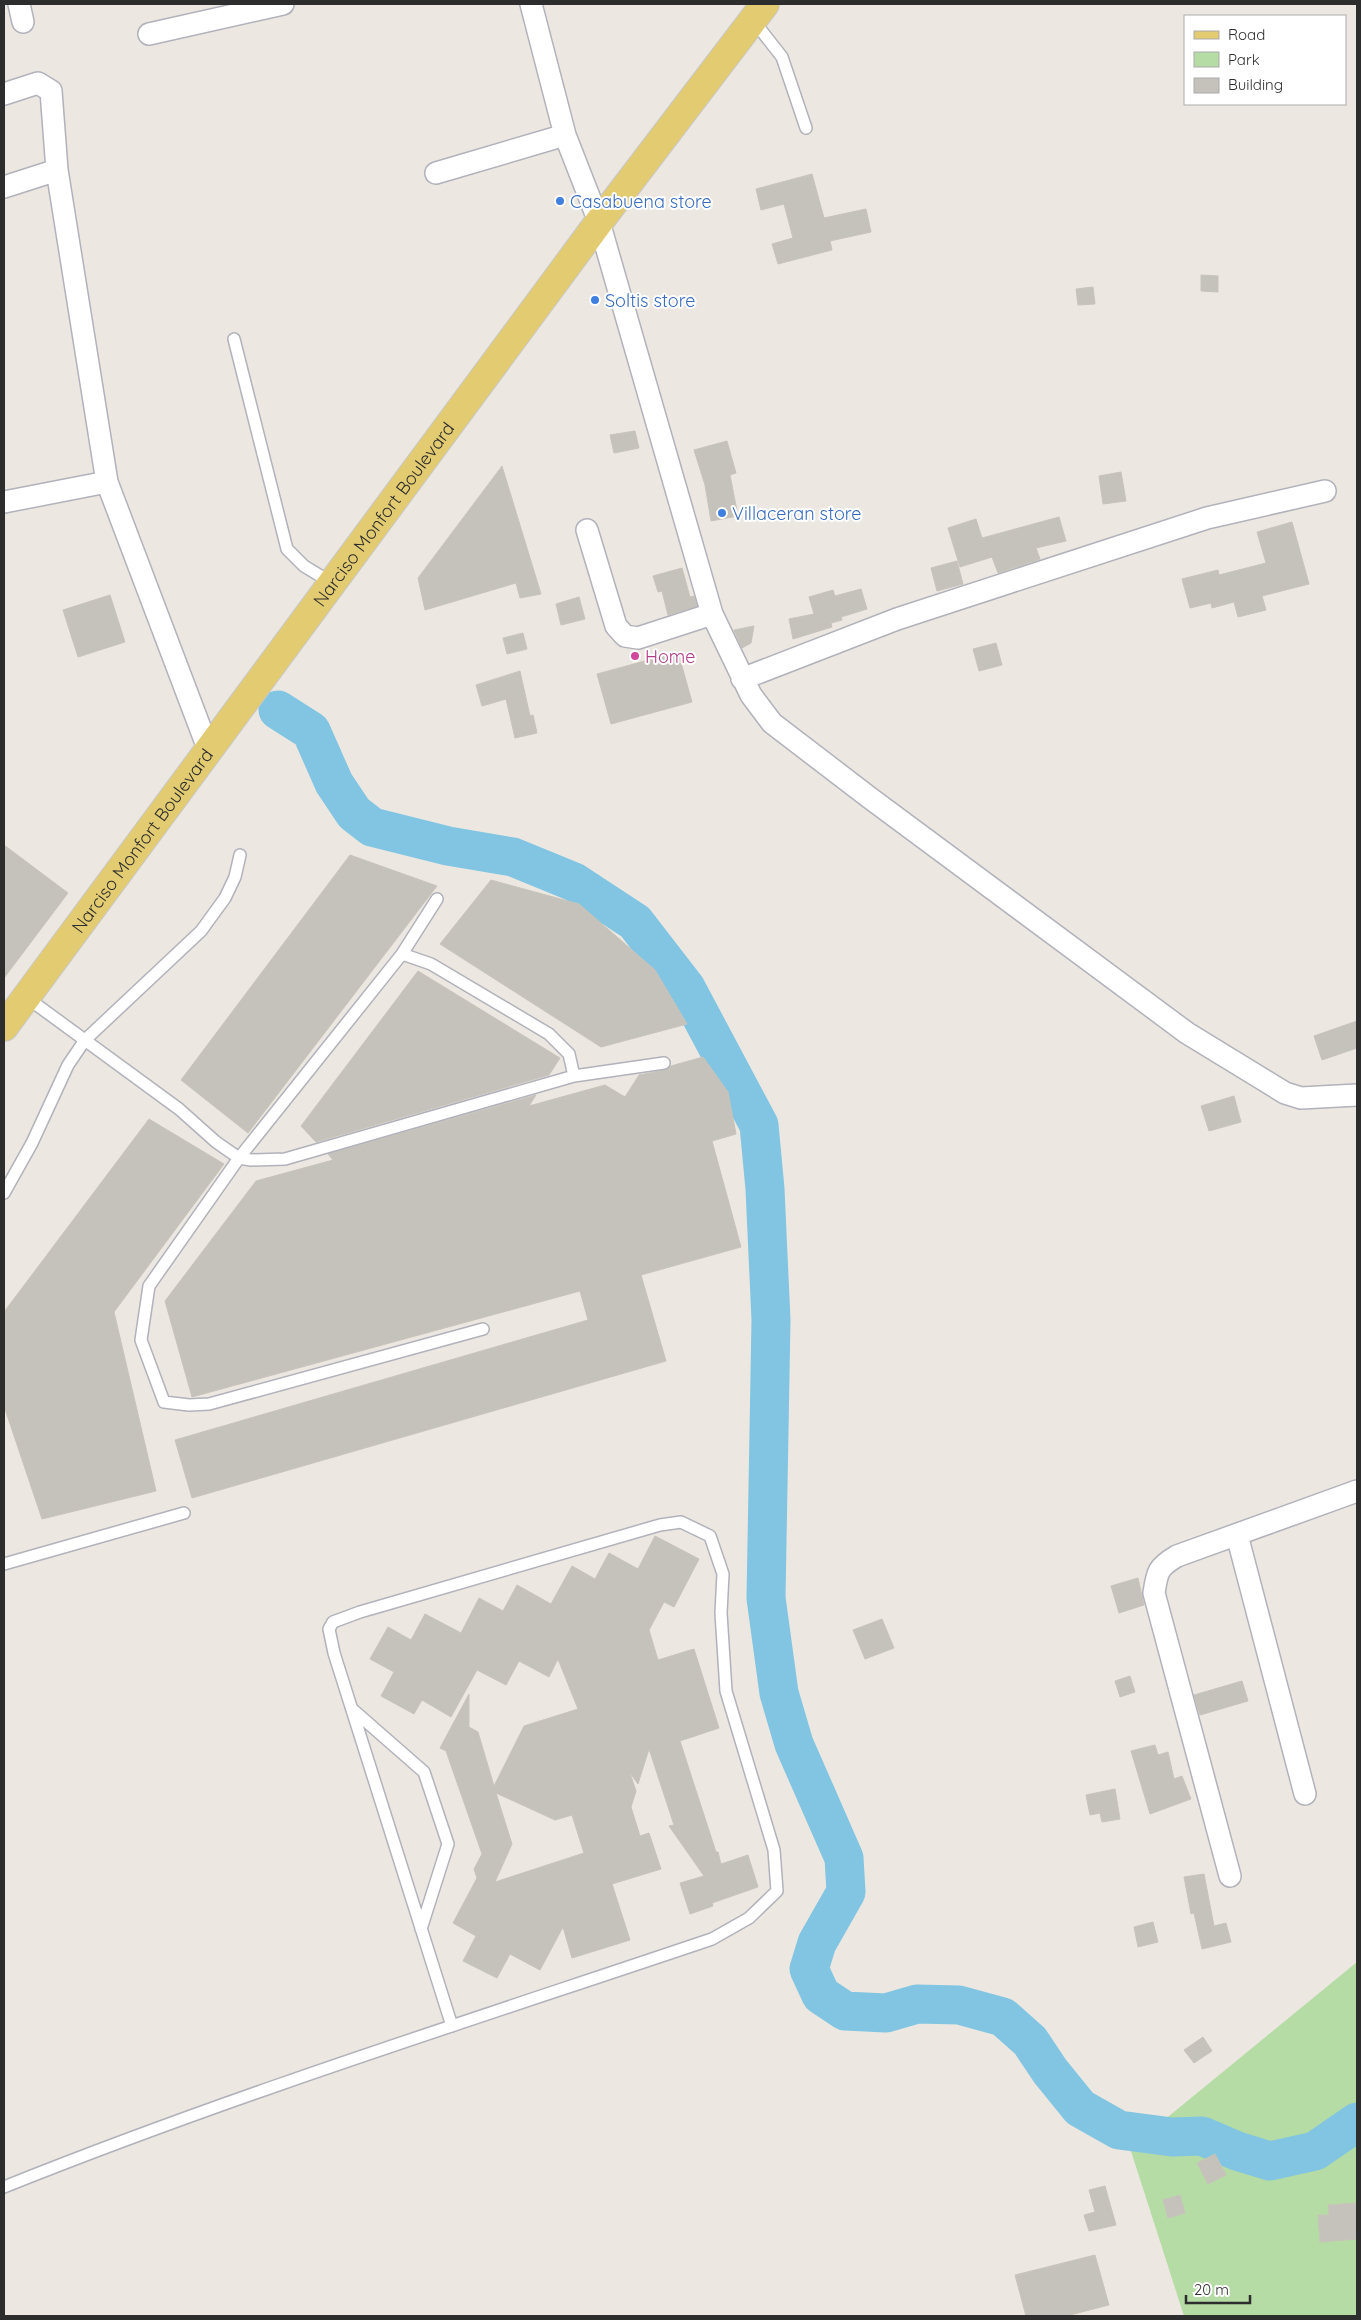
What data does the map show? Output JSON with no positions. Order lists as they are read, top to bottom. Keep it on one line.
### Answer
{"streets":{"main road":["Narciso Monfort Boulevard"]},"places":["Casabuena store","Soltis store","Villaceran store","Home"],"legend":["Road","Park","Building"],"scale_bar":"20 m"}
